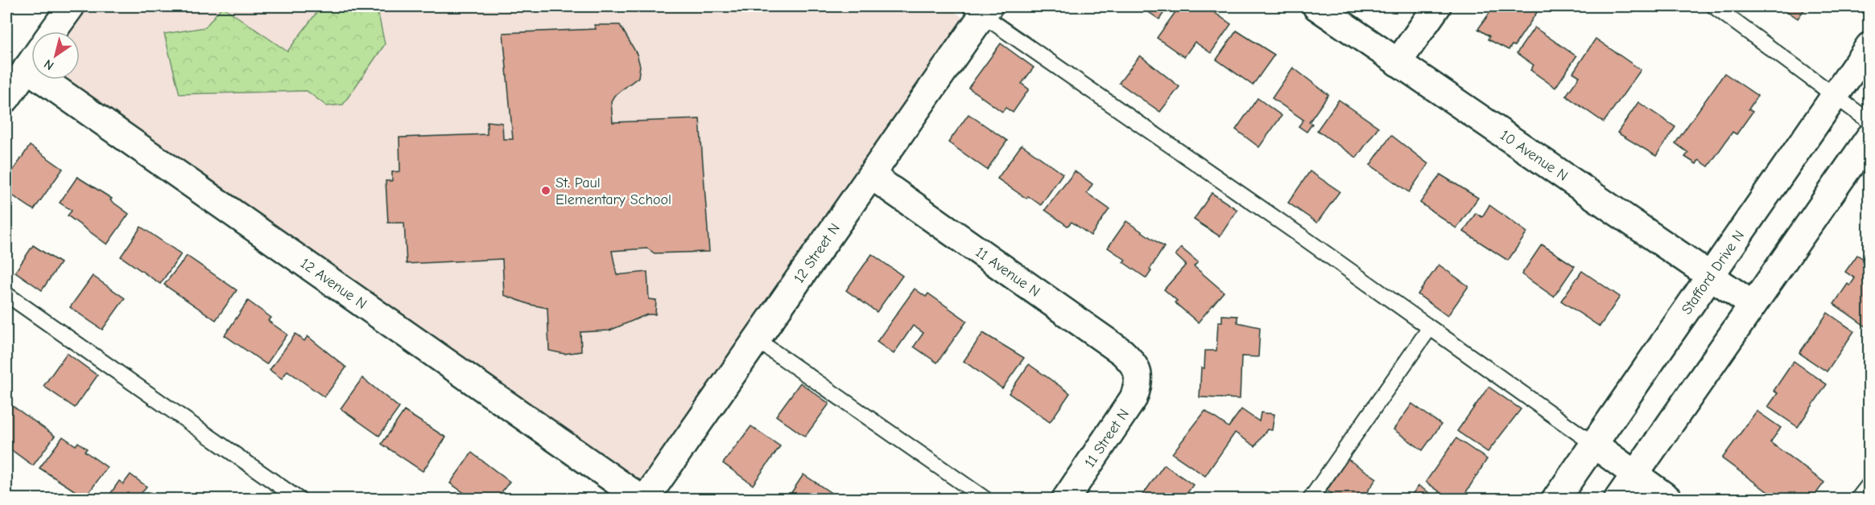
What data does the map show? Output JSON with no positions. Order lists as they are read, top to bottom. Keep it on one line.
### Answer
{"streets":{"street":["10 Avenue N","12 Street N","11 Avenue N","Stafford Drive N","12 Avenue N","11 Street N"]},"crossings":[["10 Avenue N","Stafford Drive N"],["12 Street N","11 Avenue N"],["11 Avenue N","11 Street N"]],"places":["St. Paul Elementary School"],"north":"bottom left"}
